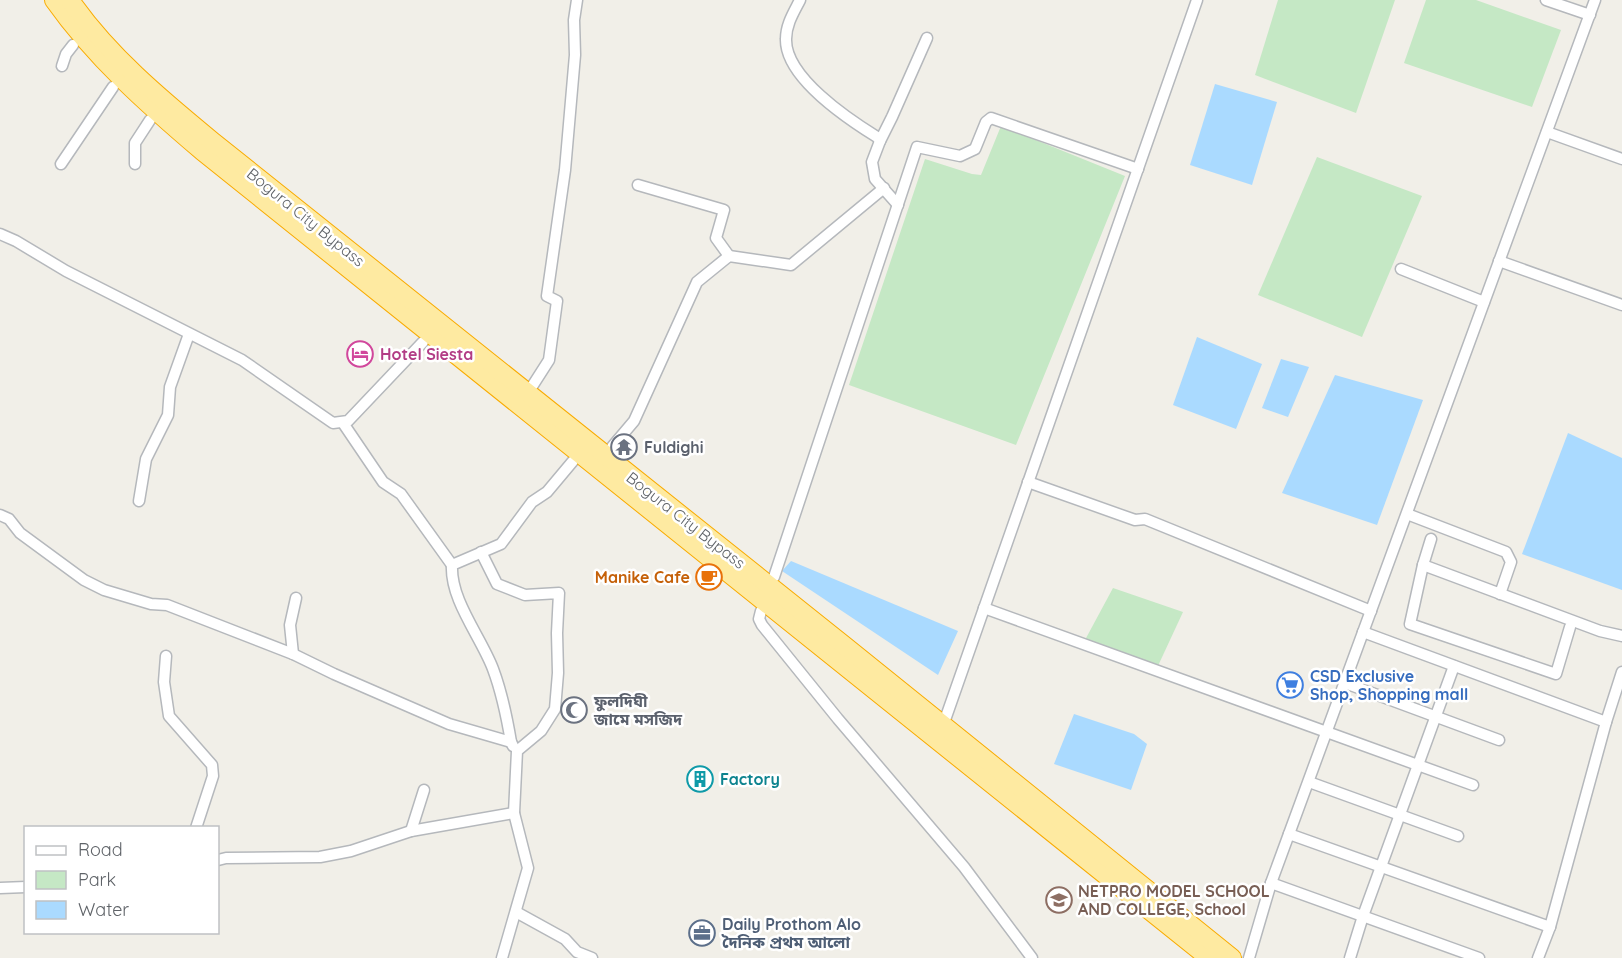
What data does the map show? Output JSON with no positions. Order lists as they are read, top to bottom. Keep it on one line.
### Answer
{"streets":{"highway":["Bogura City Bypass"]},"places":{"hotel":["Hotel Siesta"],"temple":["Fuldighi"],"cafe":["Manike Cafe"],"supermarket":["CSD Exclusive Shop, Shopping mall"],"mosque":["ফুলদিঘী জামে মসজিদ"],"building":["Factory"],"school or university":["NETPRO MODEL SCHOOL AND COLLEGE, School"],"office":["Daily Prothom Alo দৈনিক প্রথম আলো"]},"legend":["Road","Park","Water"]}
